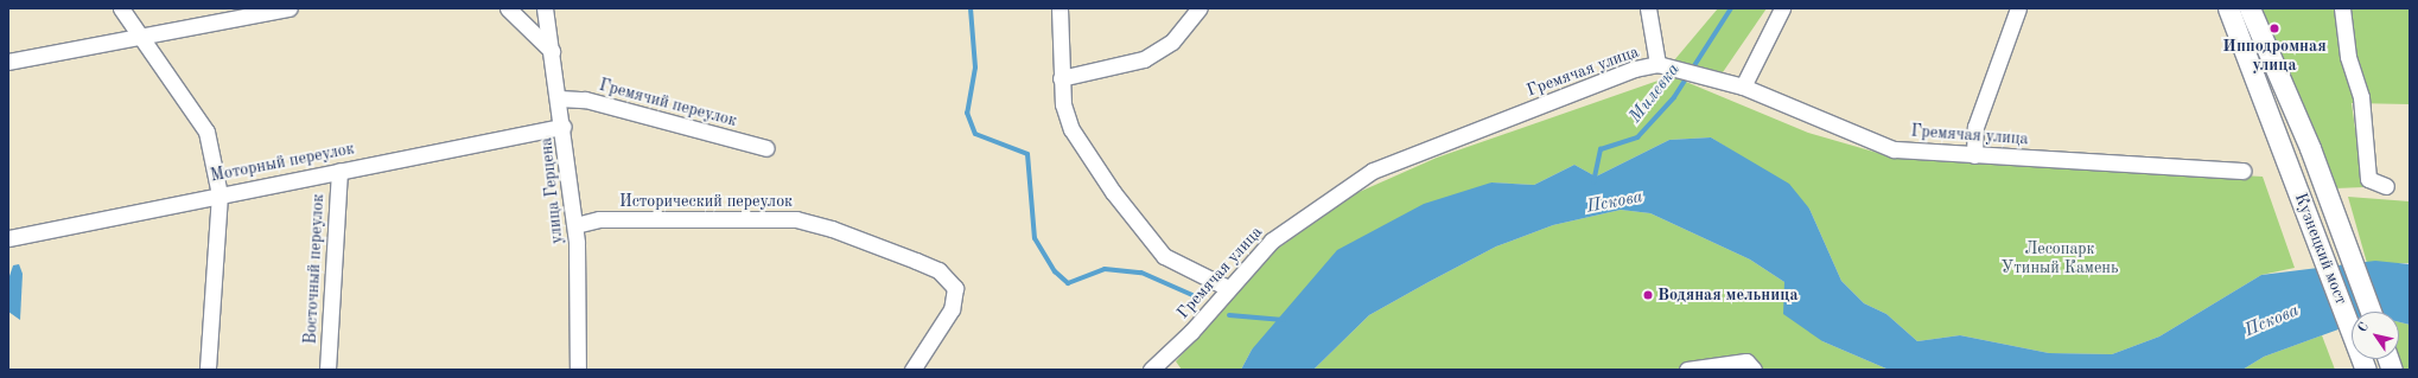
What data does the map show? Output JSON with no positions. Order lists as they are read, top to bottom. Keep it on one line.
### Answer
{"streets":{"street":["Гремячая улица","Гремячий переулок","Моторный переулок","улица Герцена","Исторический переулок","Кузнецкий мост","Восточный переулок"]},"crossings":[["Гремячий переулок","улица Герцена"],["Моторный переулок","улица Герцена"],["Моторный переулок","Восточный переулок"],["улица Герцена","Исторический переулок"]],"water":["Милевка","Пскова"],"parks":["Лесопарк Утиный Камень"],"places":["Ипподромная улица","Водяная мельница"],"north":"top left"}
